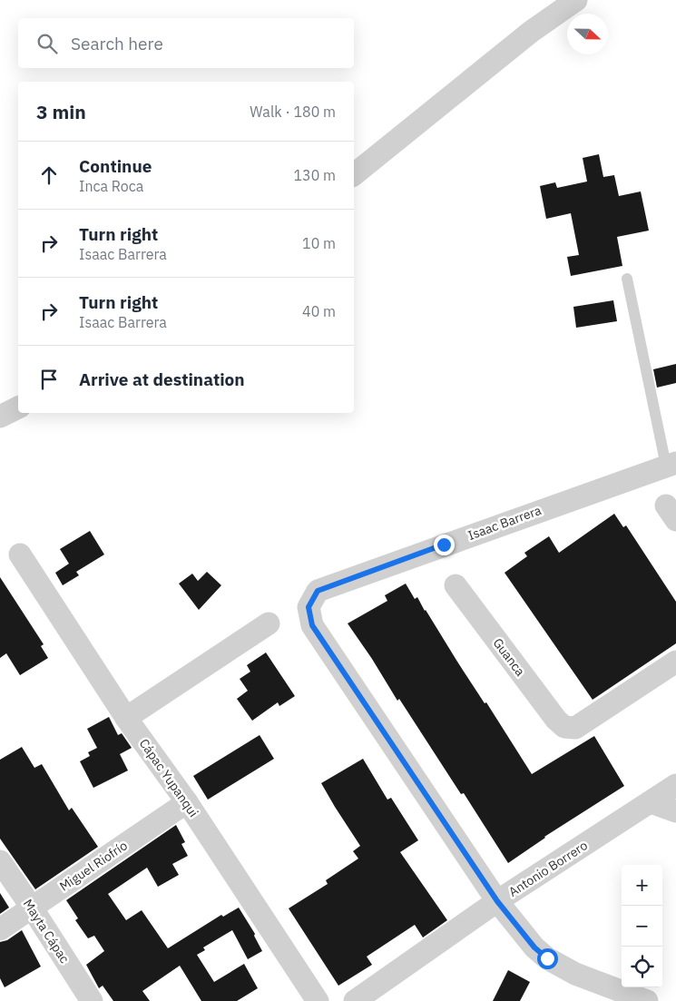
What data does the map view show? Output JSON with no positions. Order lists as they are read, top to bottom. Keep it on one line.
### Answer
{"streets":{"street":["Isaac Barrera","Guanca","Cápac Yupanqui","Miguel Riofrío","Antonio Borrero","Mayta Cápac"]},"crossings":[["Isaac Barrera","Antonio Borrero"],["Cápac Yupanqui","Miguel Riofrío"],["Miguel Riofrío","Mayta Cápac"]],"north":"right","page":{"search":"Search here","heading":["3 min","Walk · 180 m"],"list":[["Continue","Inca Roca","130 m"],["Turn right","Isaac Barrera","10 m"],["Turn right","Isaac Barrera","40 m"],"Arrive at destination"],"map_buttons":["+","−"]}}
